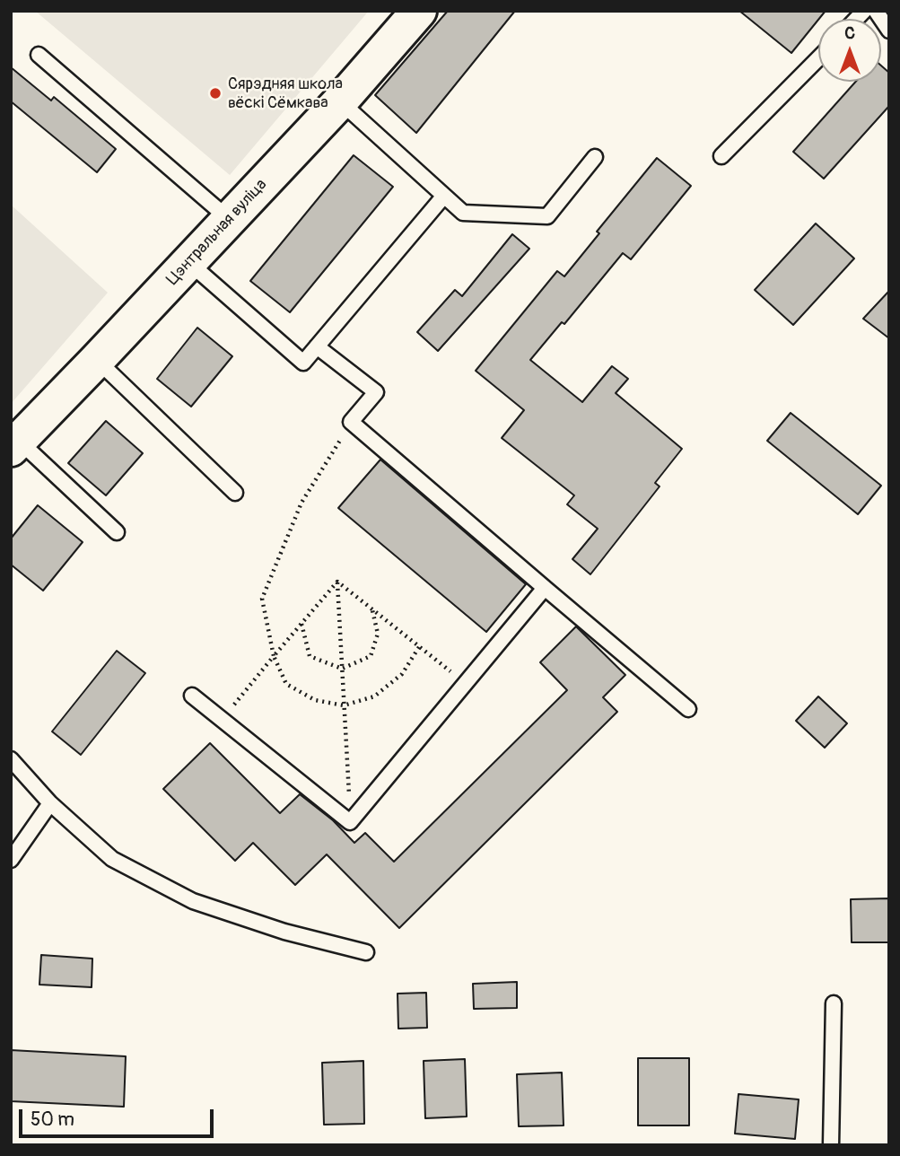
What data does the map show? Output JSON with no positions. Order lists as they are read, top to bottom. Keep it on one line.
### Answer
{"streets":{"street":["Цэнтральная вуліца"]},"places":["Сярэдняя школа вёскі Сёмкава"],"scale_bar":"50 m","north":"top"}
